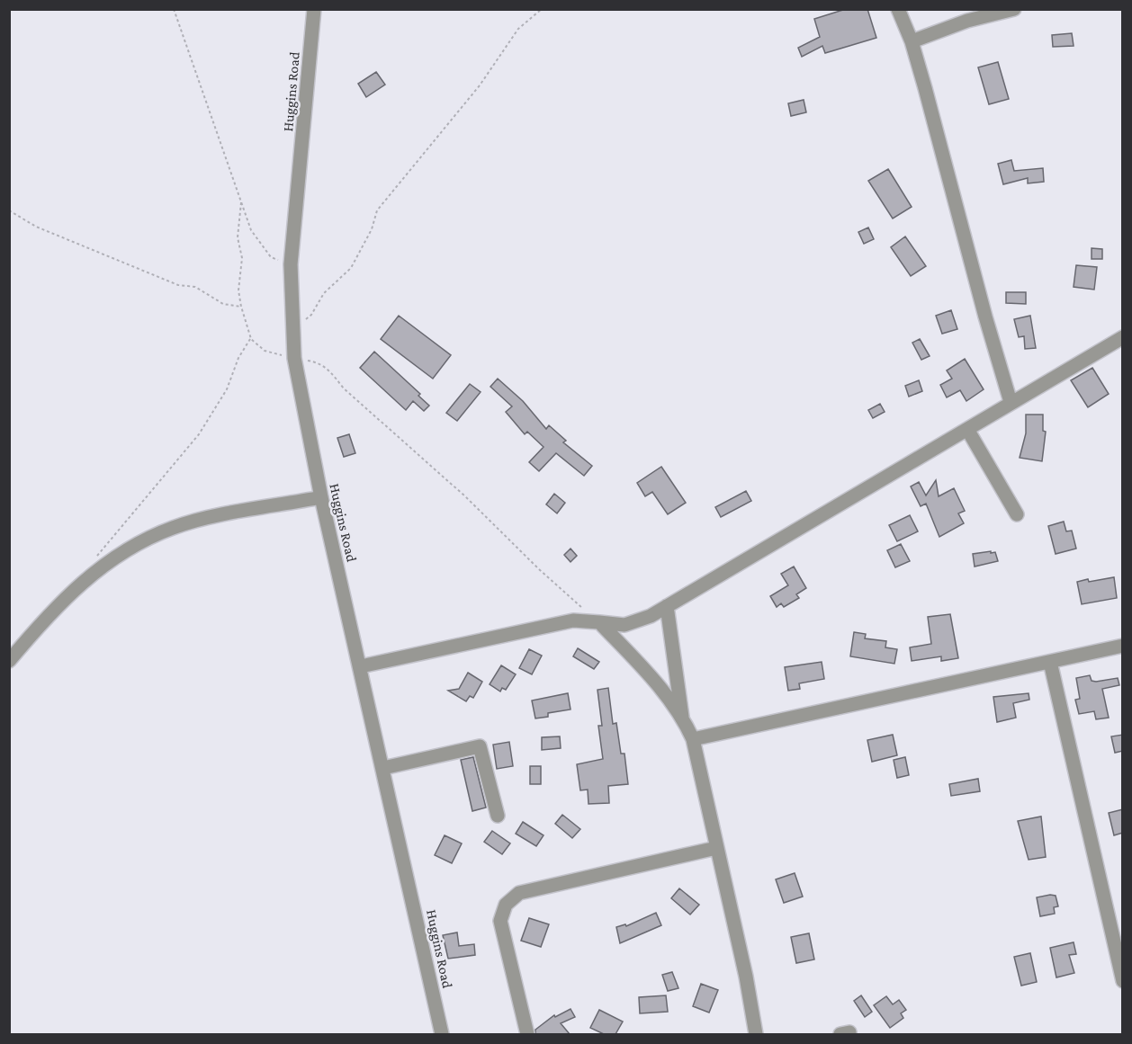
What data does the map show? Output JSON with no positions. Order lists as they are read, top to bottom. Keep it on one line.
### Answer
{"streets":{"street":["Huggins Road"]}}
